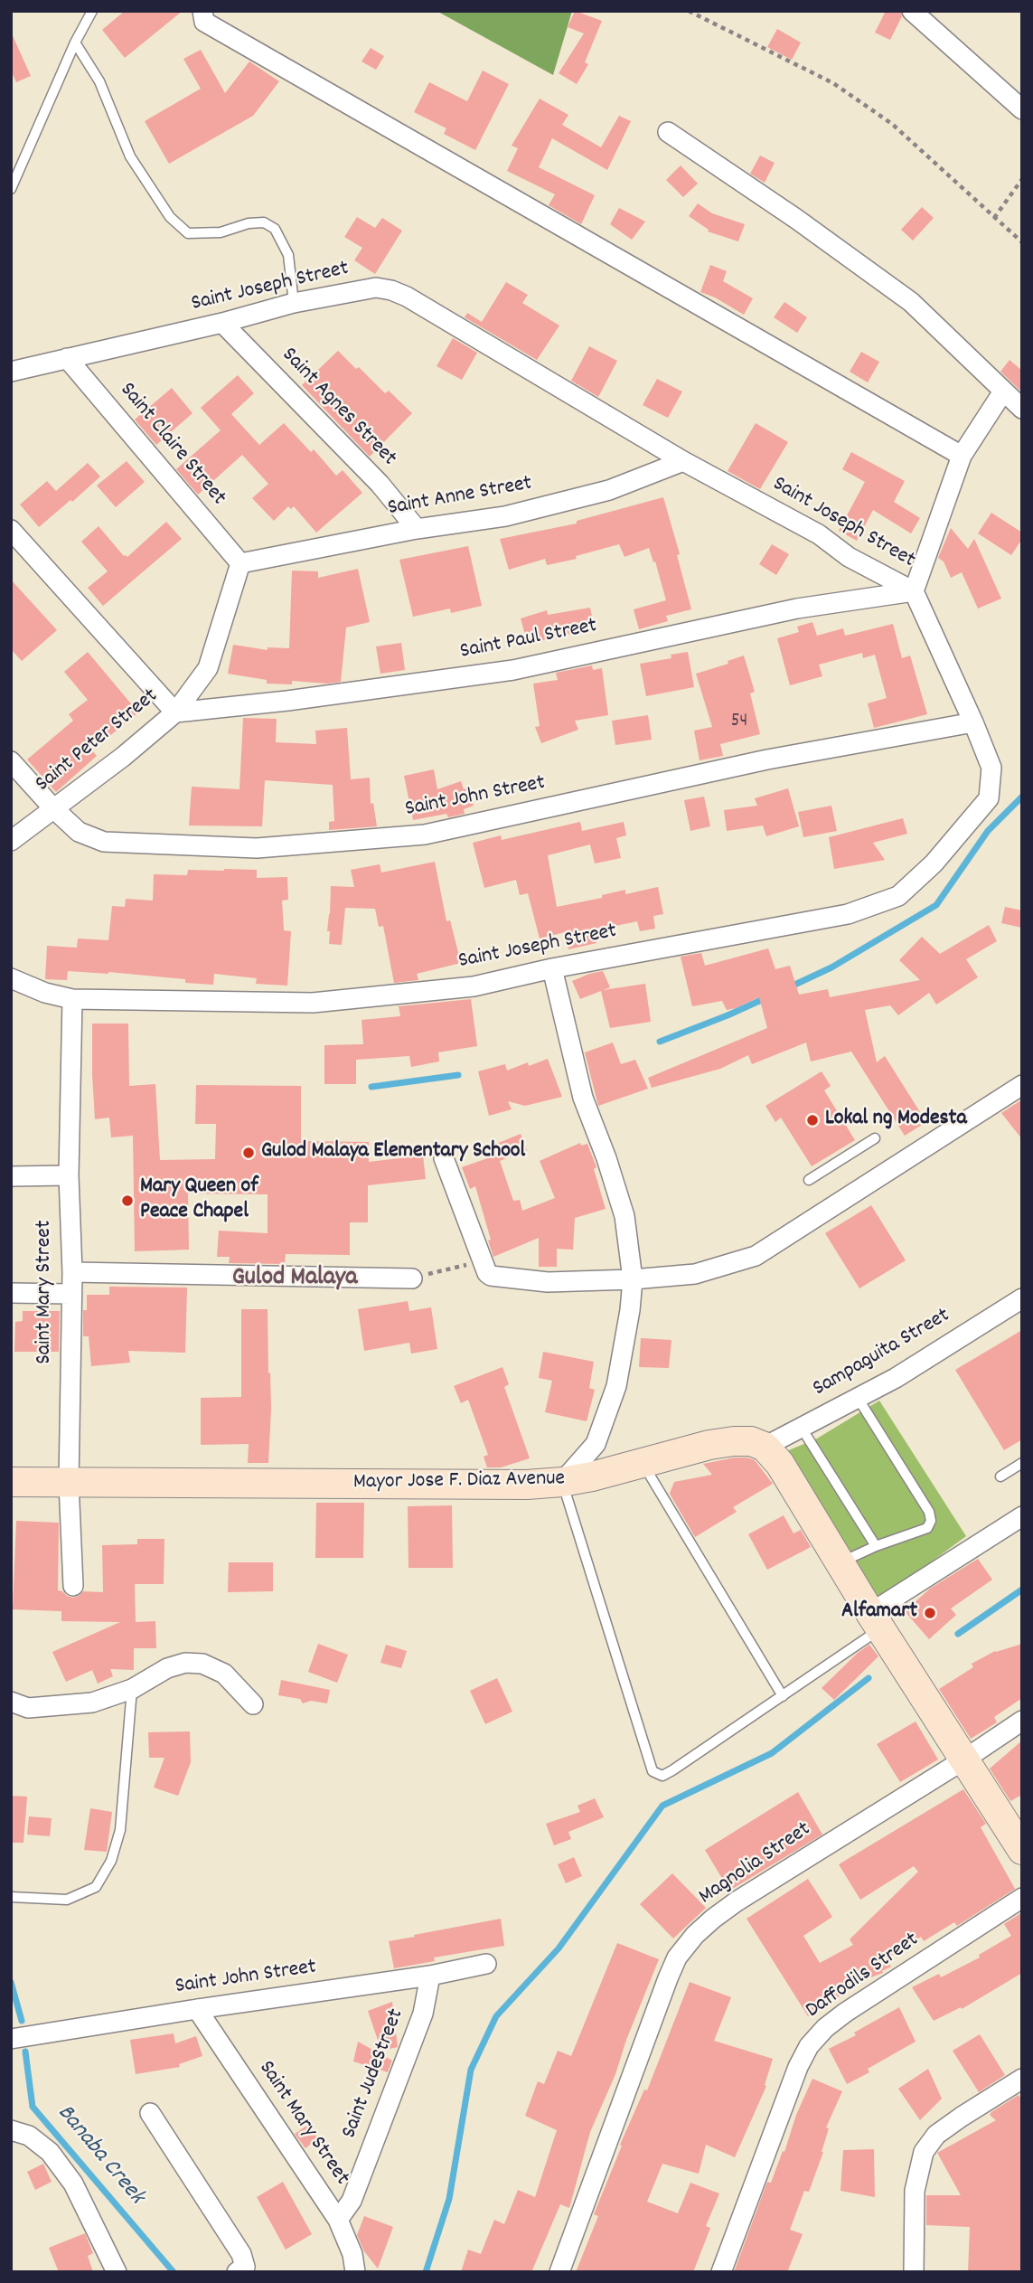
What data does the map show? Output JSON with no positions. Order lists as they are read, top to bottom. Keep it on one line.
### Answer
{"streets":{"main road":["Mayor Jose F. Diaz Avenue"],"street":["Saint Joseph Street","Saint Agnes Street","Saint Claire Street","Saint Anne Street","Saint Paul Street","Saint Peter Street","Saint John Street","Saint Mary Street","Sampaguita Street","Magnolia Street","Daffodils Street","Saint JudeStreet"]},"crossings":[["Saint Joseph Street","Saint Agnes Street"],["Saint Joseph Street","Saint Claire Street"],["Saint Joseph Street","Saint Anne Street"],["Saint Joseph Street","Saint Paul Street"],["Saint Joseph Street","Saint John Street"],["Saint Joseph Street","Saint Mary Street"],["Saint Agnes Street","Saint Anne Street"],["Saint Claire Street","Saint Anne Street"],["Saint Claire Street","Saint Peter Street"],["Saint Anne Street","Saint Peter Street"],["Saint Paul Street","Saint Peter Street"],["Saint Peter Street","Saint John Street"],["Saint John Street","Saint Mary Street"],["Saint John Street","Saint JudeStreet"],["Saint Mary Street","Mayor Jose F. Diaz Avenue"],["Saint Mary Street","Saint JudeStreet"],["Sampaguita Street","Mayor Jose F. Diaz Avenue"]],"districts":["Gulod Malaya"],"water":["Banaba Creek"],"places":["Lokal ng Modesta","Gulod Malaya Elementary School","Mary Queen of Peace Chapel","Alfamart"],"house_numbers":["54"]}
